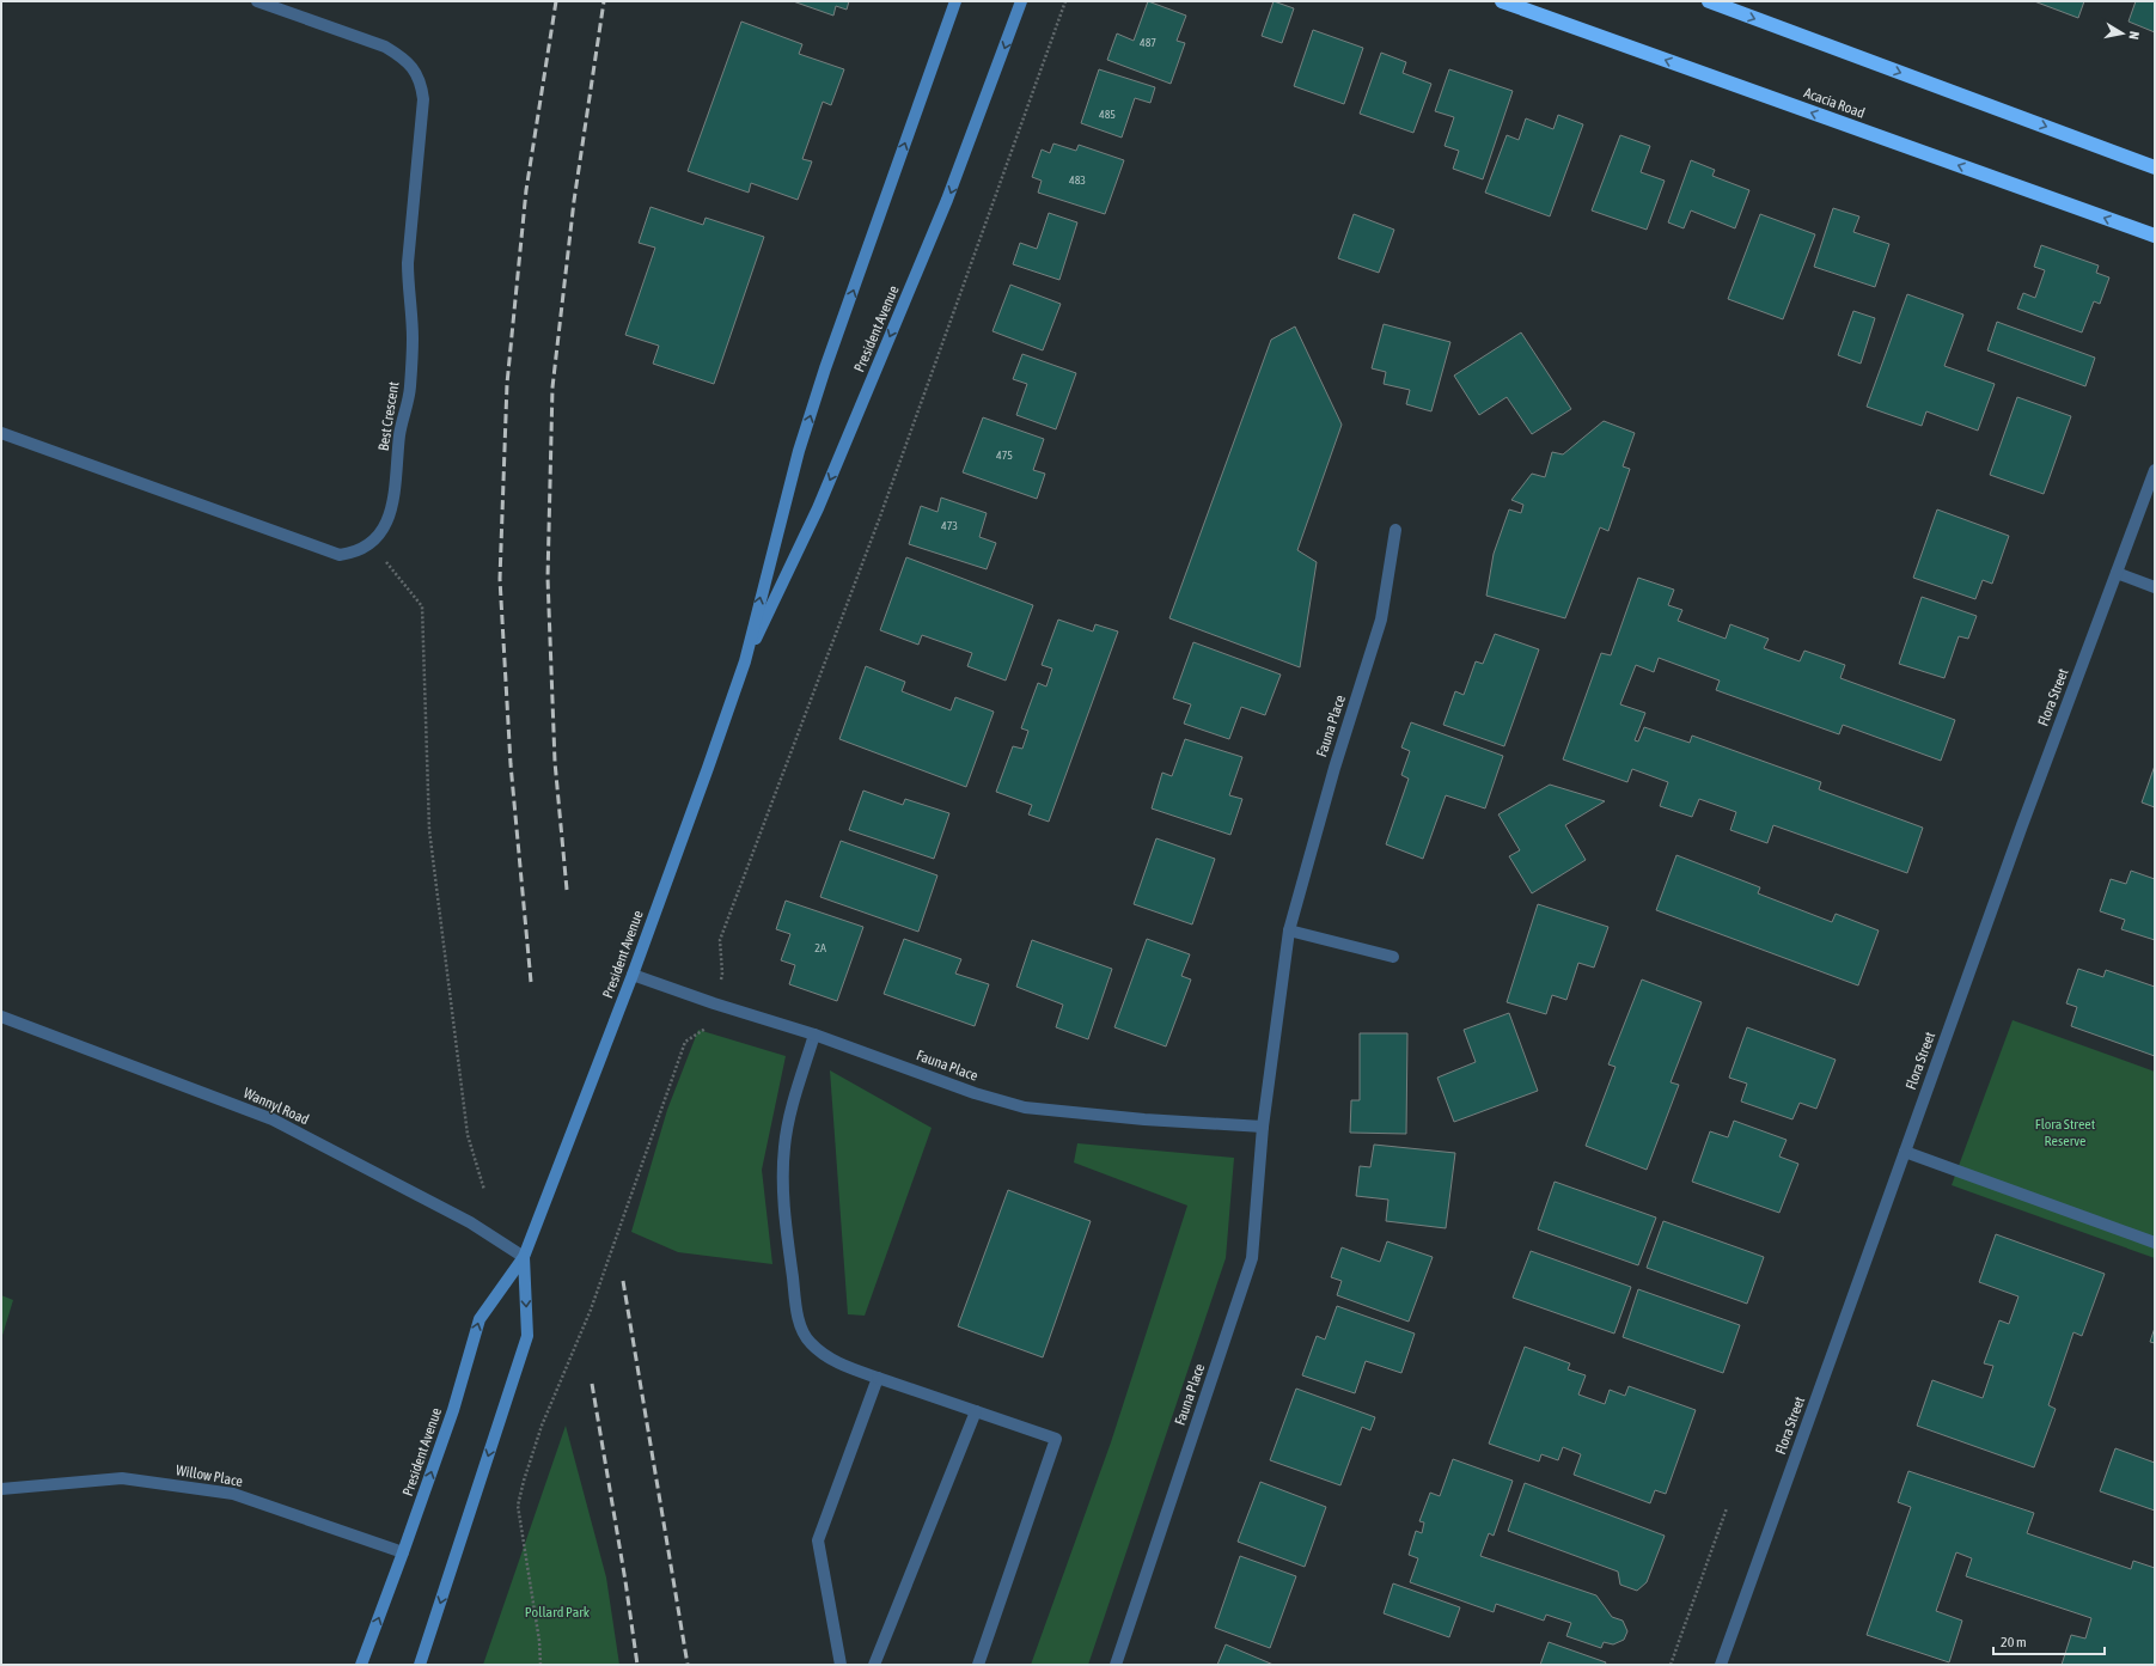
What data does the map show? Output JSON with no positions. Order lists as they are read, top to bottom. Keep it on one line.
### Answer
{"streets":{"highway":["Acacia Road"],"main road":["President Avenue"],"street":["Best Crescent","Flora Street","Fauna Place","Wannyl Road","Willow Place"]},"crossings":[["President Avenue","Fauna Place"],["President Avenue","Wannyl Road"],["President Avenue","Willow Place"]],"parks":["Flora Street Reserve","Pollard Park"],"house_numbers":["487","485","483","475","473","2A"],"scale_bar":"20 m","north":"right"}
